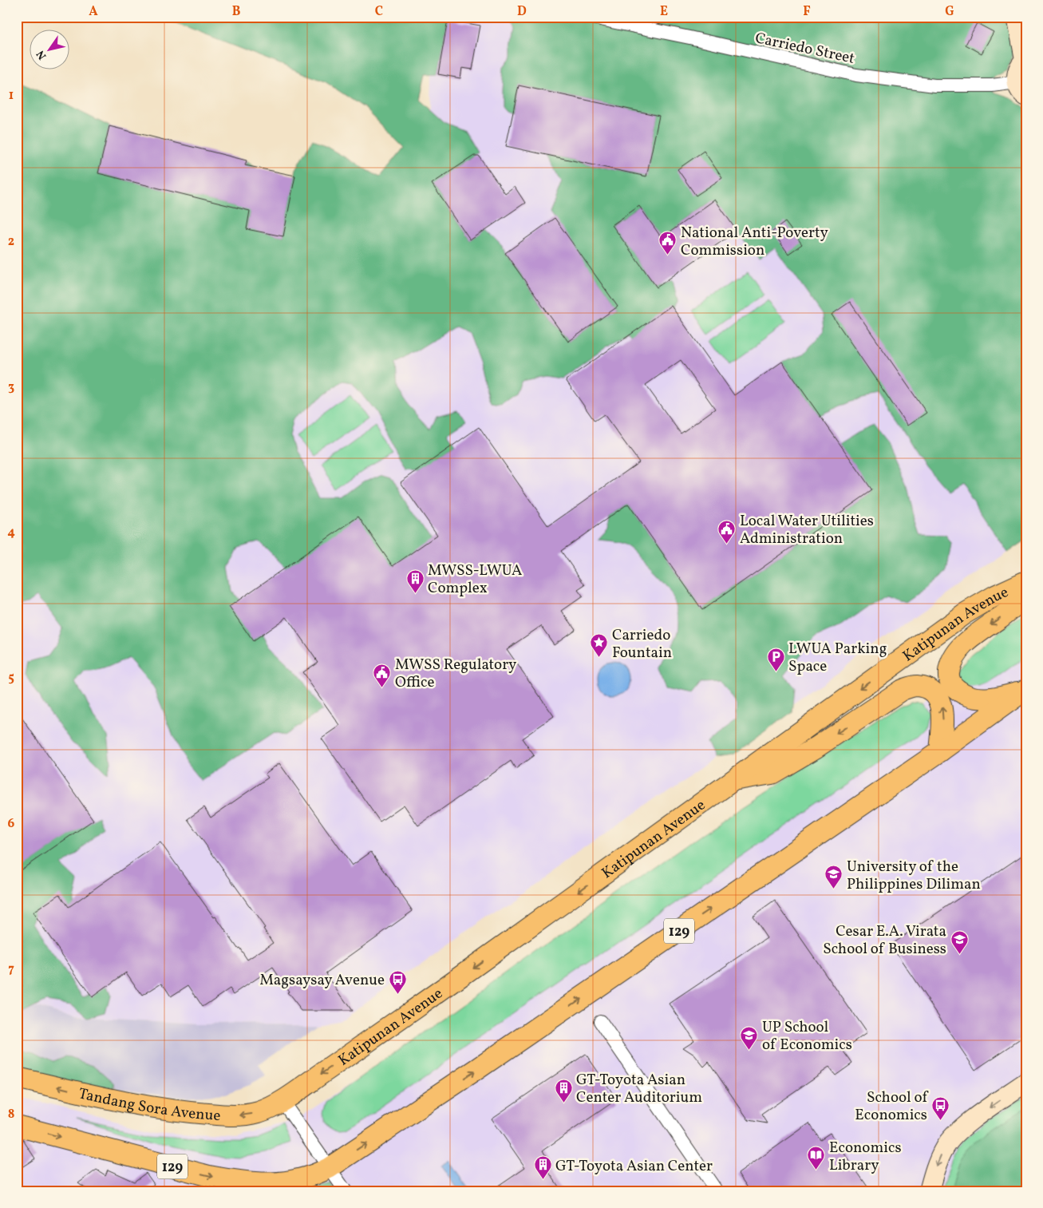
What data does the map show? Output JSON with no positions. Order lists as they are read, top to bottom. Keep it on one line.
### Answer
{"streets":{"main road":["Katipunan Avenue","129","Tandang Sora Avenue"],"street":["Carriedo Street"]},"crossings":[["Katipunan Avenue","Tandang Sora Avenue"]],"places":{"public building":["National Anti-Poverty Commission","Local Water Utilities Administration","MWSS Regulatory Office"],"building":["MWSS-LWUA Complex","GT-Toyota Asian Center Auditorium","GT-Toyota Asian Center"],"place":["Carriedo Fountain"],"parking":["LWUA Parking Space"],"school or university":["University of the Philippines Diliman","Cesar E.A. Virata School of Business","UP School of Economics"],"bus stop":["Magsaysay Avenue","School of Economics"],"library":["Economics Library"]},"north":"bottom left","grid":{"columns":["A","B","C","D","E","F","G"],"rows":["1","2","3","4","5","6","7","8"]}}
